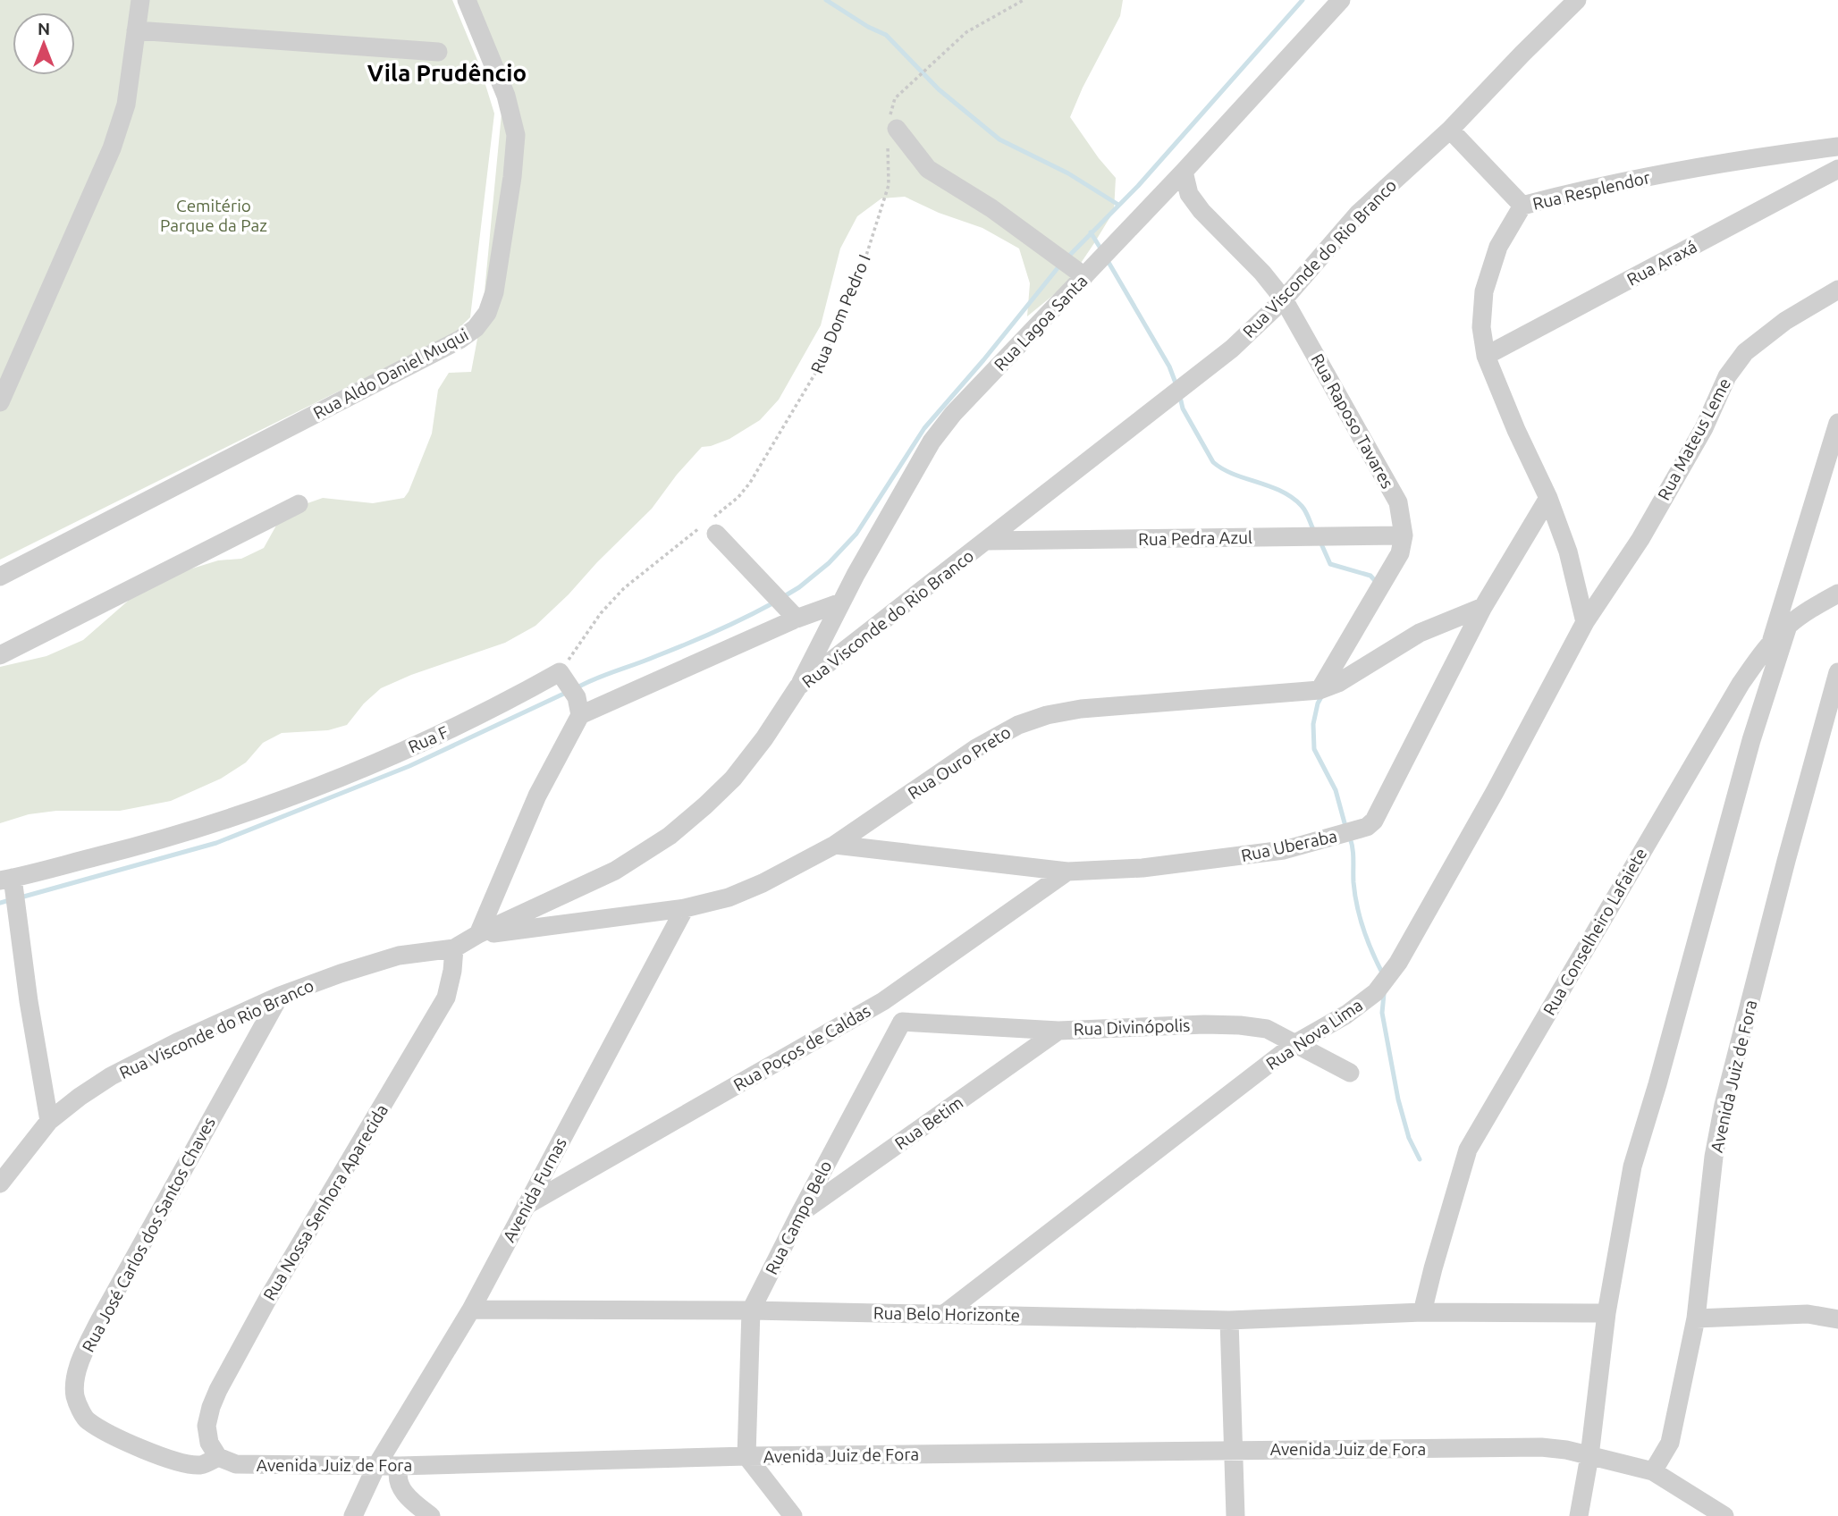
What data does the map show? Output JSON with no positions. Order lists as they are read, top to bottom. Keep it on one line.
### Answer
{"streets":{"street":["Rua Resplendor","Rua Visconde do Rio Branco","Rua Araxá","Rua Lagoa Santa","Rua Aldo Daniel Muqui","Rua Raposo Tavares","Rua Mateus Leme","Rua Pedra Azul","Rua F","Rua Ouro Preto","Rua Uberaba","Rua Conselheiro Lafaiete","Rua Divinópolis","Rua Nova Lima","Rua Poços de Caldas","Avenida Juiz de Fora","Rua Betim","Avenida Furnas","Rua Nossa Senhora Aparecida","Rua Campo Belo","Rua José Carlos dos Santos Chaves","Rua Belo Horizonte"],"path":["Rua Dom Pedro I"]},"crossings":[["Rua Resplendor","Rua Araxá"],["Rua Resplendor","Rua Mateus Leme"],["Rua Resplendor","Rua Uberaba"],["Rua Resplendor","Rua Nova Lima"],["Rua Visconde do Rio Branco","Rua Lagoa Santa"],["Rua Visconde do Rio Branco","Rua Raposo Tavares"],["Rua Visconde do Rio Branco","Rua Pedra Azul"],["Rua Visconde do Rio Branco","Rua Ouro Preto"],["Rua Visconde do Rio Branco","Rua Nossa Senhora Aparecida"],["Rua Visconde do Rio Branco","Rua José Carlos dos Santos Chaves"],["Rua Dom Pedro I","Rua F"],["Rua Lagoa Santa","Rua Raposo Tavares"],["Rua Raposo Tavares","Rua Pedra Azul"],["Rua Raposo Tavares","Rua Ouro Preto"],["Rua Mateus Leme","Rua Nova Lima"],["Rua Ouro Preto","Rua Uberaba"],["Rua Ouro Preto","Avenida Furnas"],["Rua Uberaba","Rua Poços de Caldas"],["Rua Conselheiro Lafaiete","Rua Belo Horizonte"],["Rua Divinópolis","Rua Nova Lima"],["Rua Divinópolis","Rua Betim"],["Rua Divinópolis","Rua Campo Belo"],["Rua Nova Lima","Rua Belo Horizonte"],["Rua Poços de Caldas","Avenida Furnas"],["Avenida Juiz de Fora","Avenida Furnas"],["Avenida Juiz de Fora","Rua Nossa Senhora Aparecida"],["Avenida Juiz de Fora","Rua Campo Belo"],["Avenida Juiz de Fora","Rua José Carlos dos Santos Chaves"],["Rua Betim","Rua Campo Belo"],["Avenida Furnas","Rua Belo Horizonte"],["Rua Nossa Senhora Aparecida","Rua José Carlos dos Santos Chaves"],["Rua Campo Belo","Rua Belo Horizonte"]],"districts":["Vila Prudêncio"],"parks":["Cemitério Parque da Paz"],"north":"top"}
